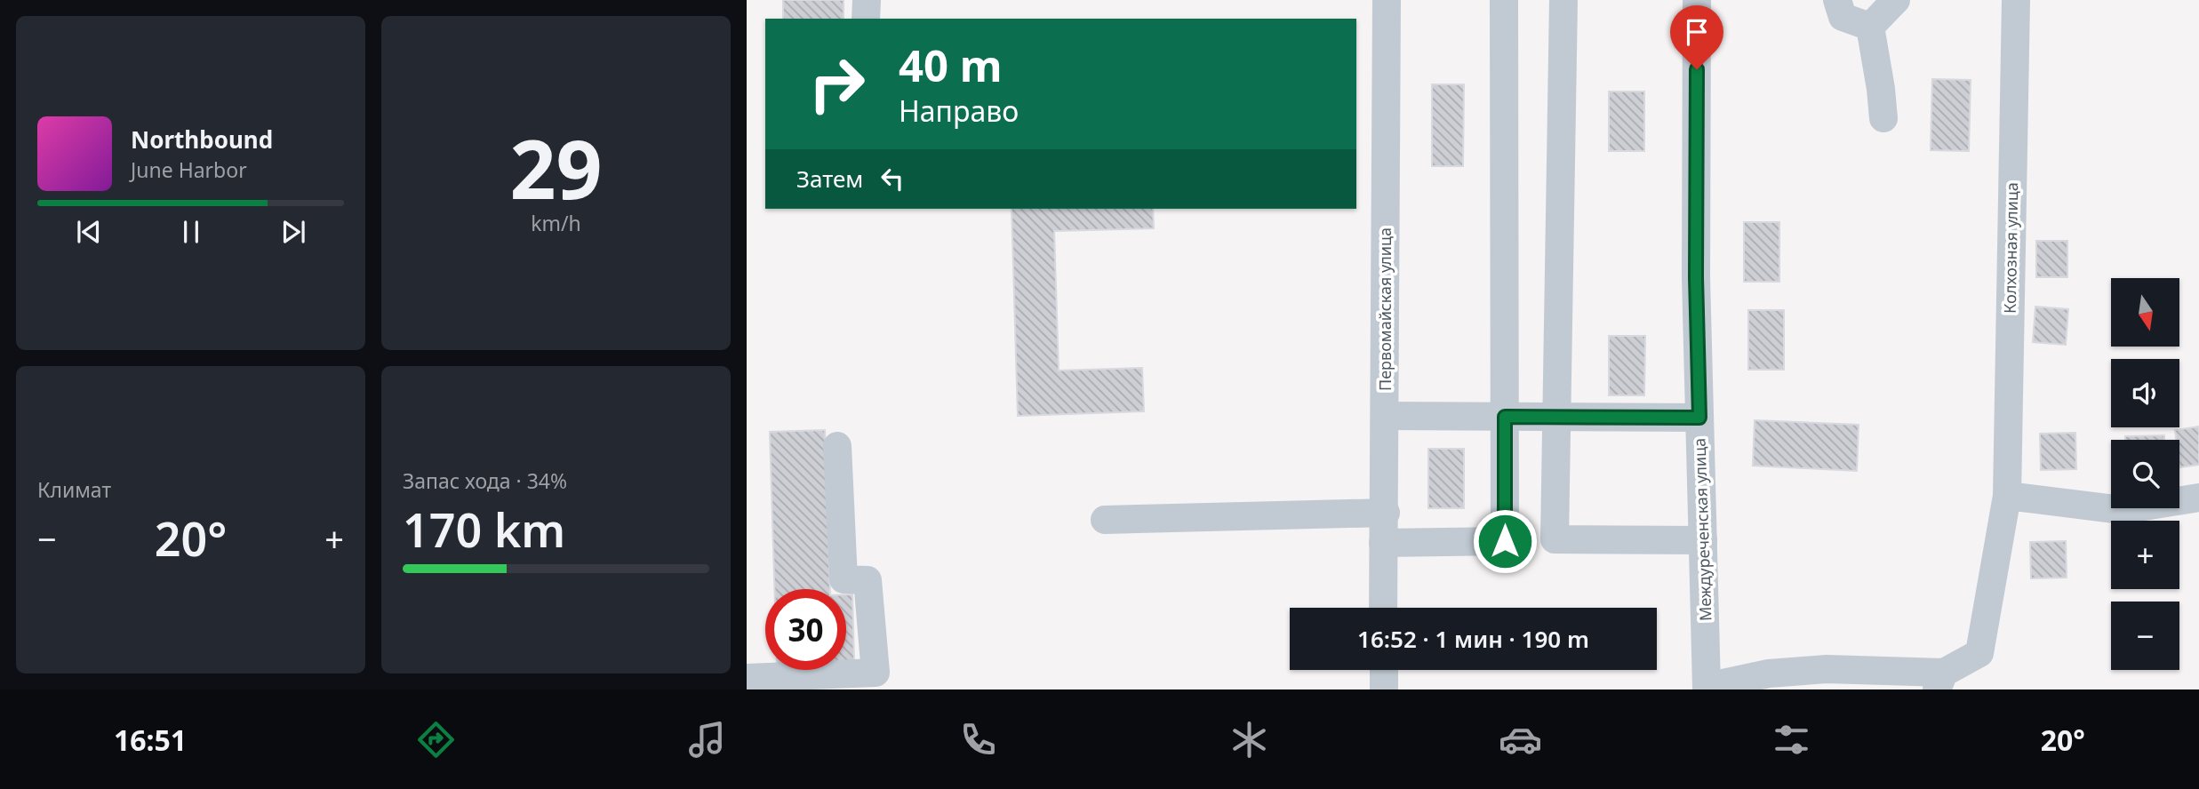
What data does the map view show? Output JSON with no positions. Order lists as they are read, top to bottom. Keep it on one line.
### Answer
{"streets":{"street":["Колхозная улица","Первомайская улица","Междуреченская улица"]},"north":"bottom","page":{"tile":[["29","km/h"],"Климат",["Запас хода · 34%","170 km"]],"turn":["40 m","Направо"],"song":["Northbound","June Harbor"],"then":"Затем","map_buttons":["+","−"],"heat":["−","20°","+"],"limit":"30","trip":"16:52 · 1 мин · 190 m","tabs":["16:51","20°"]}}
